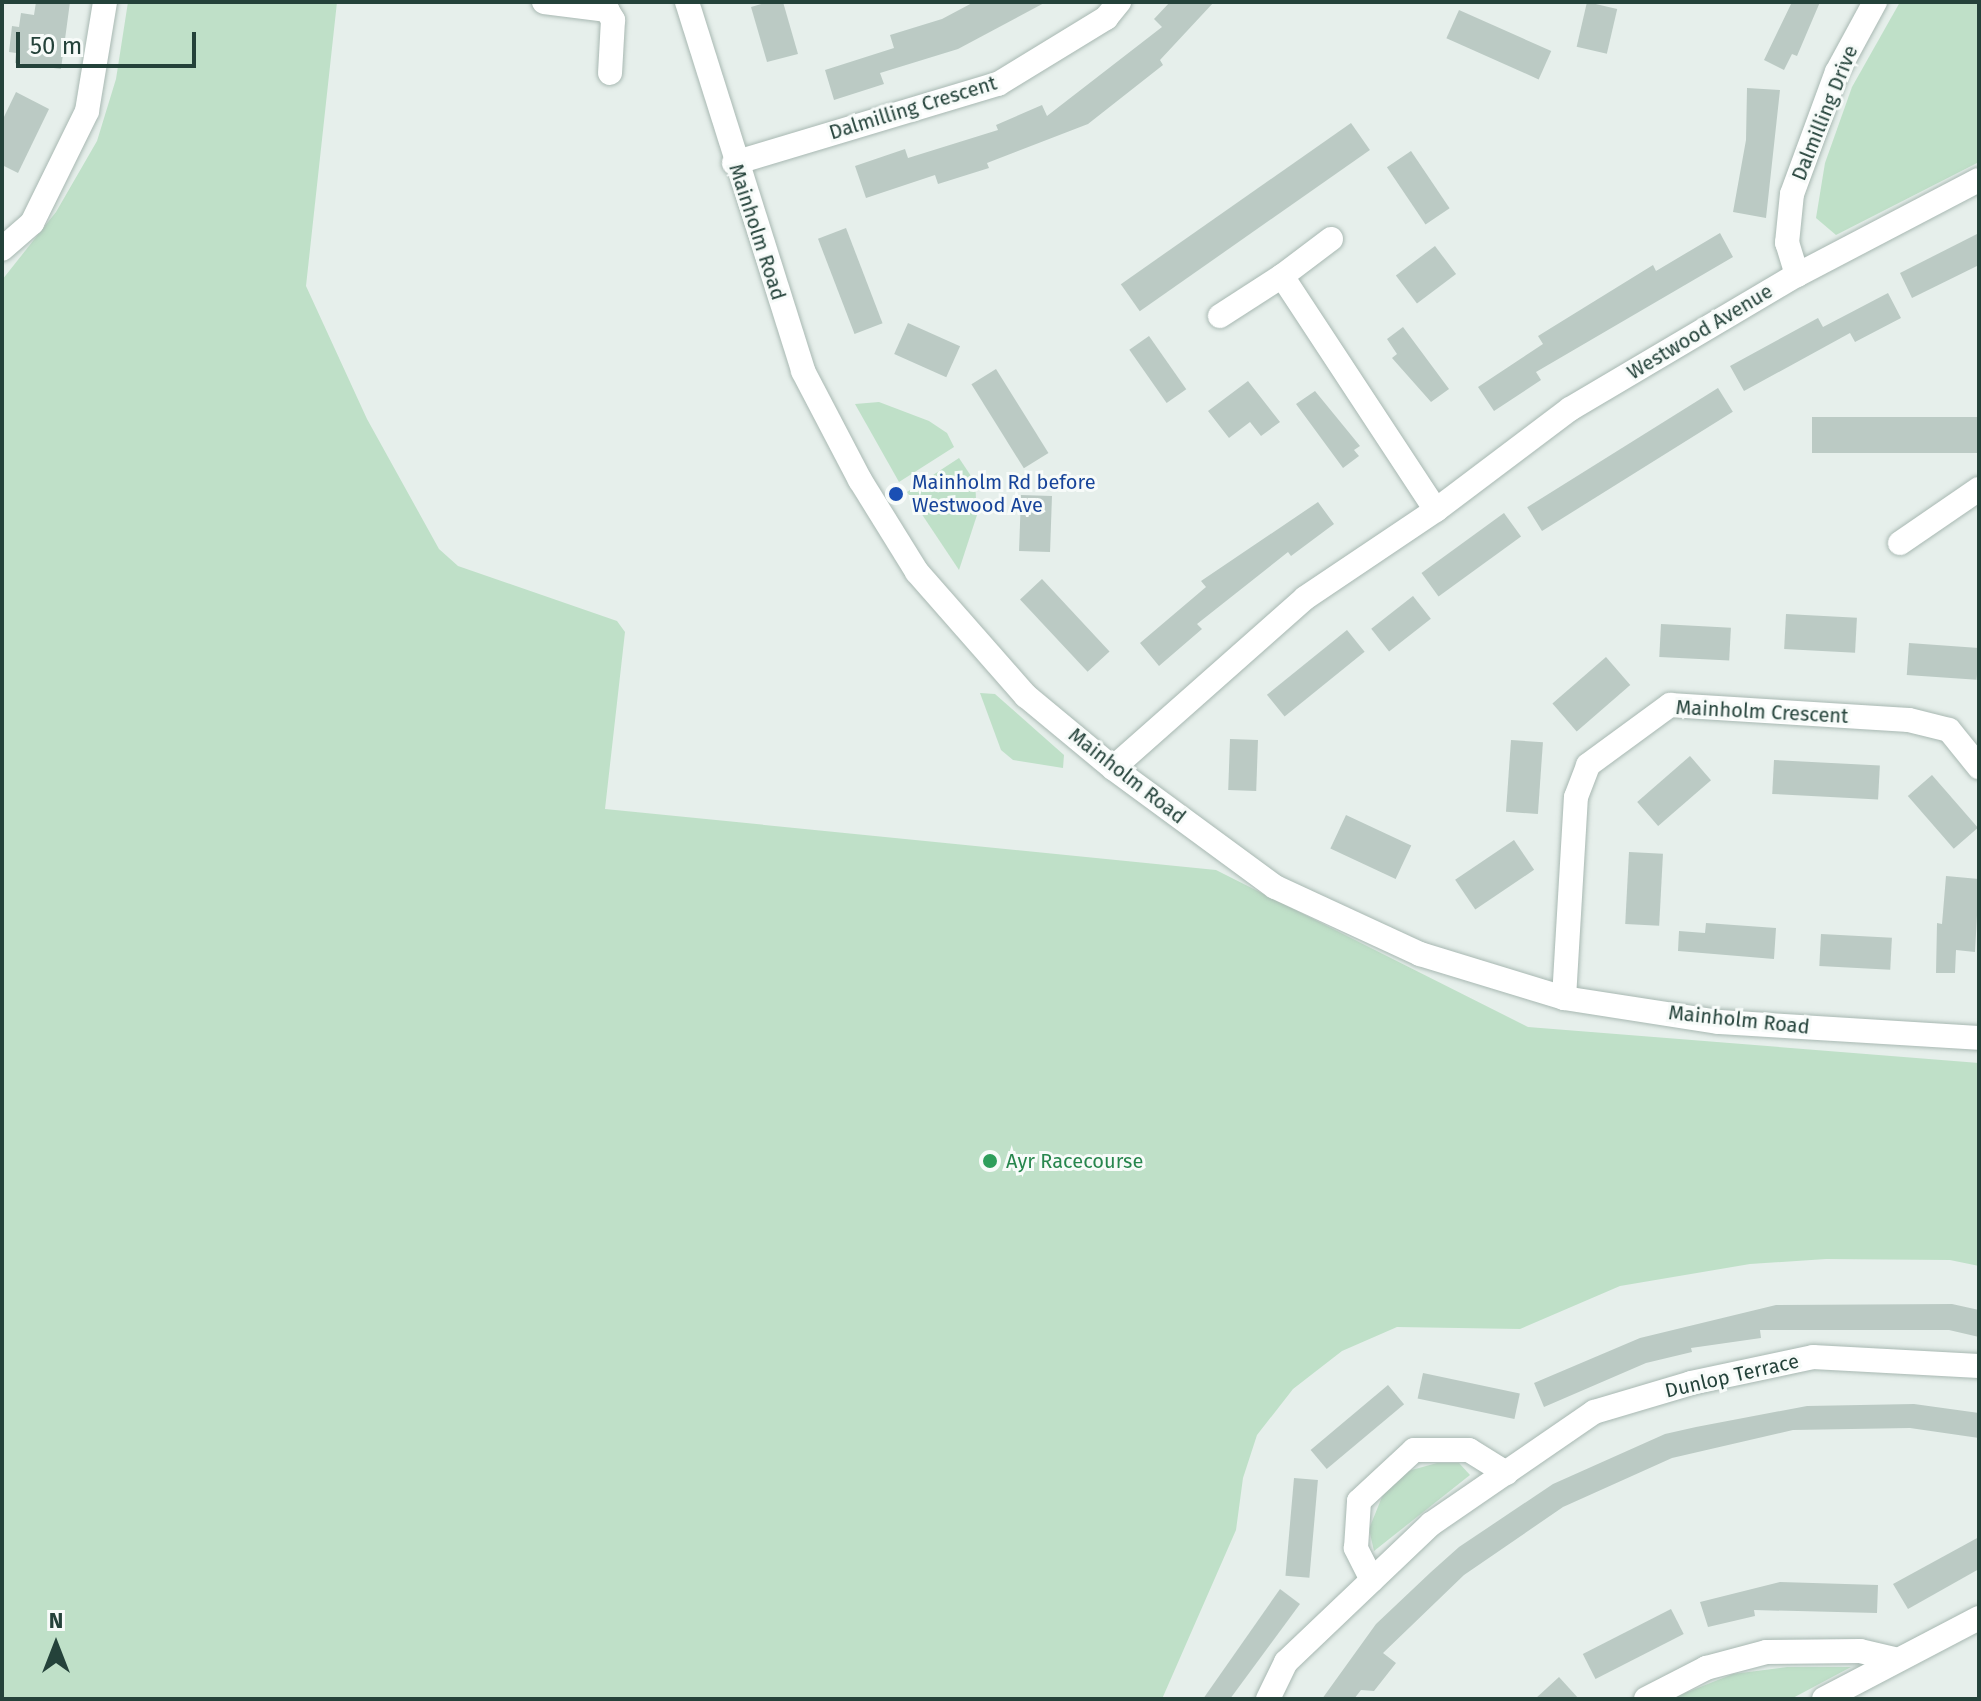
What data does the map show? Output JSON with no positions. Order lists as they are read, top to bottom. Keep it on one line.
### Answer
{"streets":{"street":["Dalmilling Crescent","Dalmilling Drive","Mainholm Road","Westwood Avenue","Mainholm Crescent","Dunlop Terrace"]},"crossings":[["Dalmilling Crescent","Mainholm Road"],["Dalmilling Drive","Westwood Avenue"],["Mainholm Road","Westwood Avenue"],["Mainholm Road","Mainholm Crescent"]],"places":["Mainholm Rd before Westwood Ave","Ayr Racecourse"],"scale_bar":"50 m","north":"top"}
